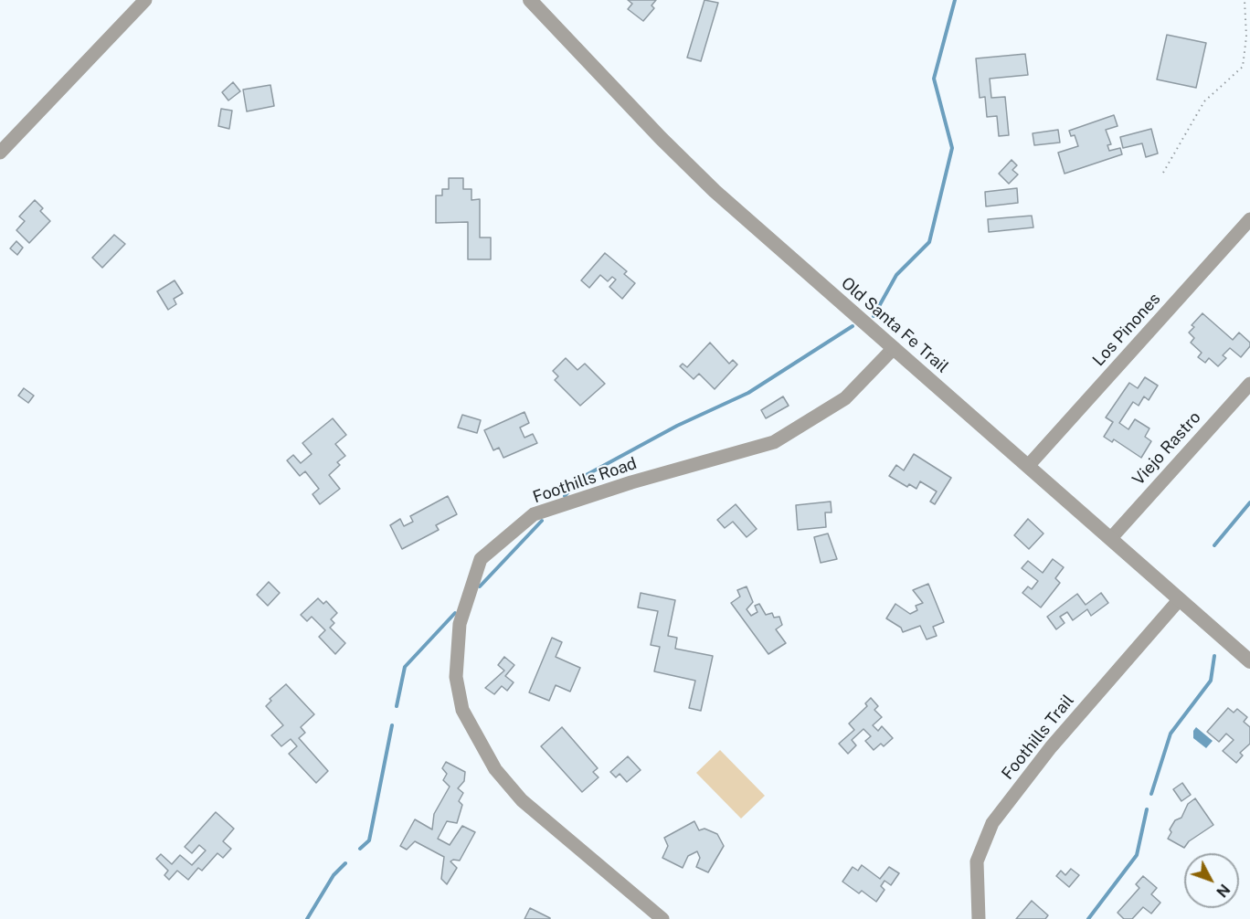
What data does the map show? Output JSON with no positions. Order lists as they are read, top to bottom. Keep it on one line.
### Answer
{"streets":{"street":["Old Santa Fe Trail","Los Pinones","Viejo Rastro","Foothills Road","Foothills Trail"]},"crossings":[["Old Santa Fe Trail","Los Pinones"],["Old Santa Fe Trail","Viejo Rastro"],["Old Santa Fe Trail","Foothills Road"],["Old Santa Fe Trail","Foothills Trail"]],"north":"bottom right"}
